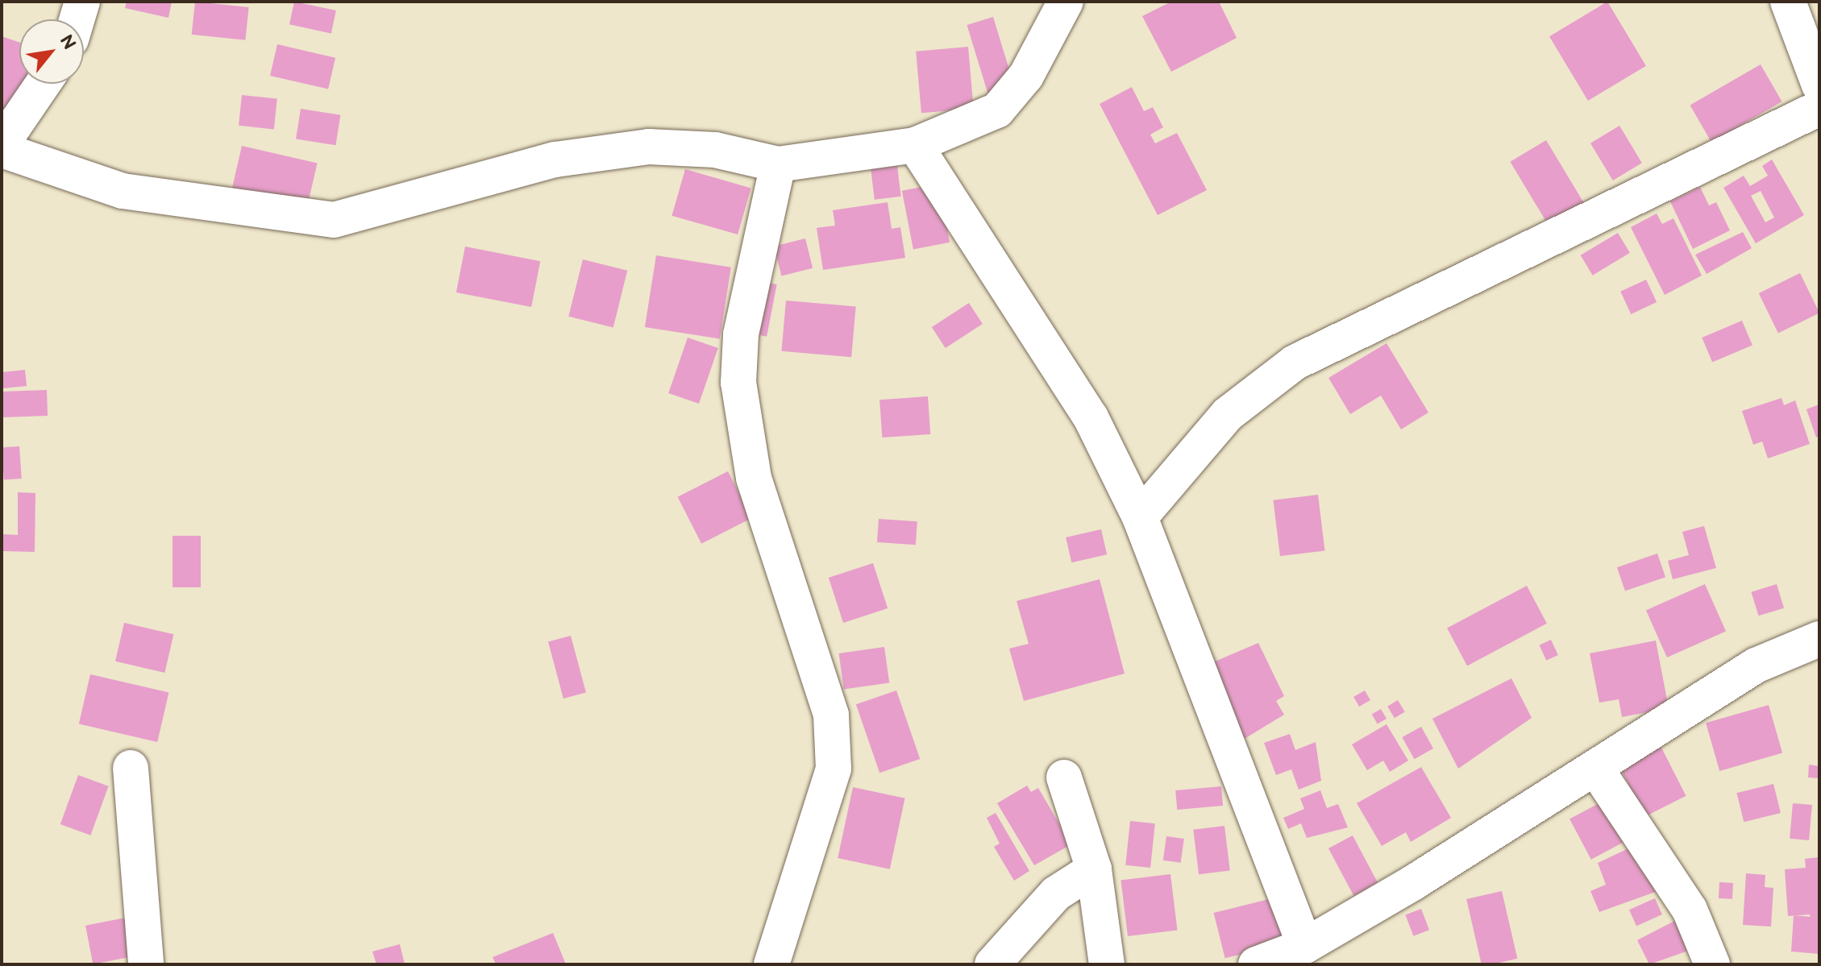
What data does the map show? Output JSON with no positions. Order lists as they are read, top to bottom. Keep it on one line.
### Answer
{"north":"top right"}
